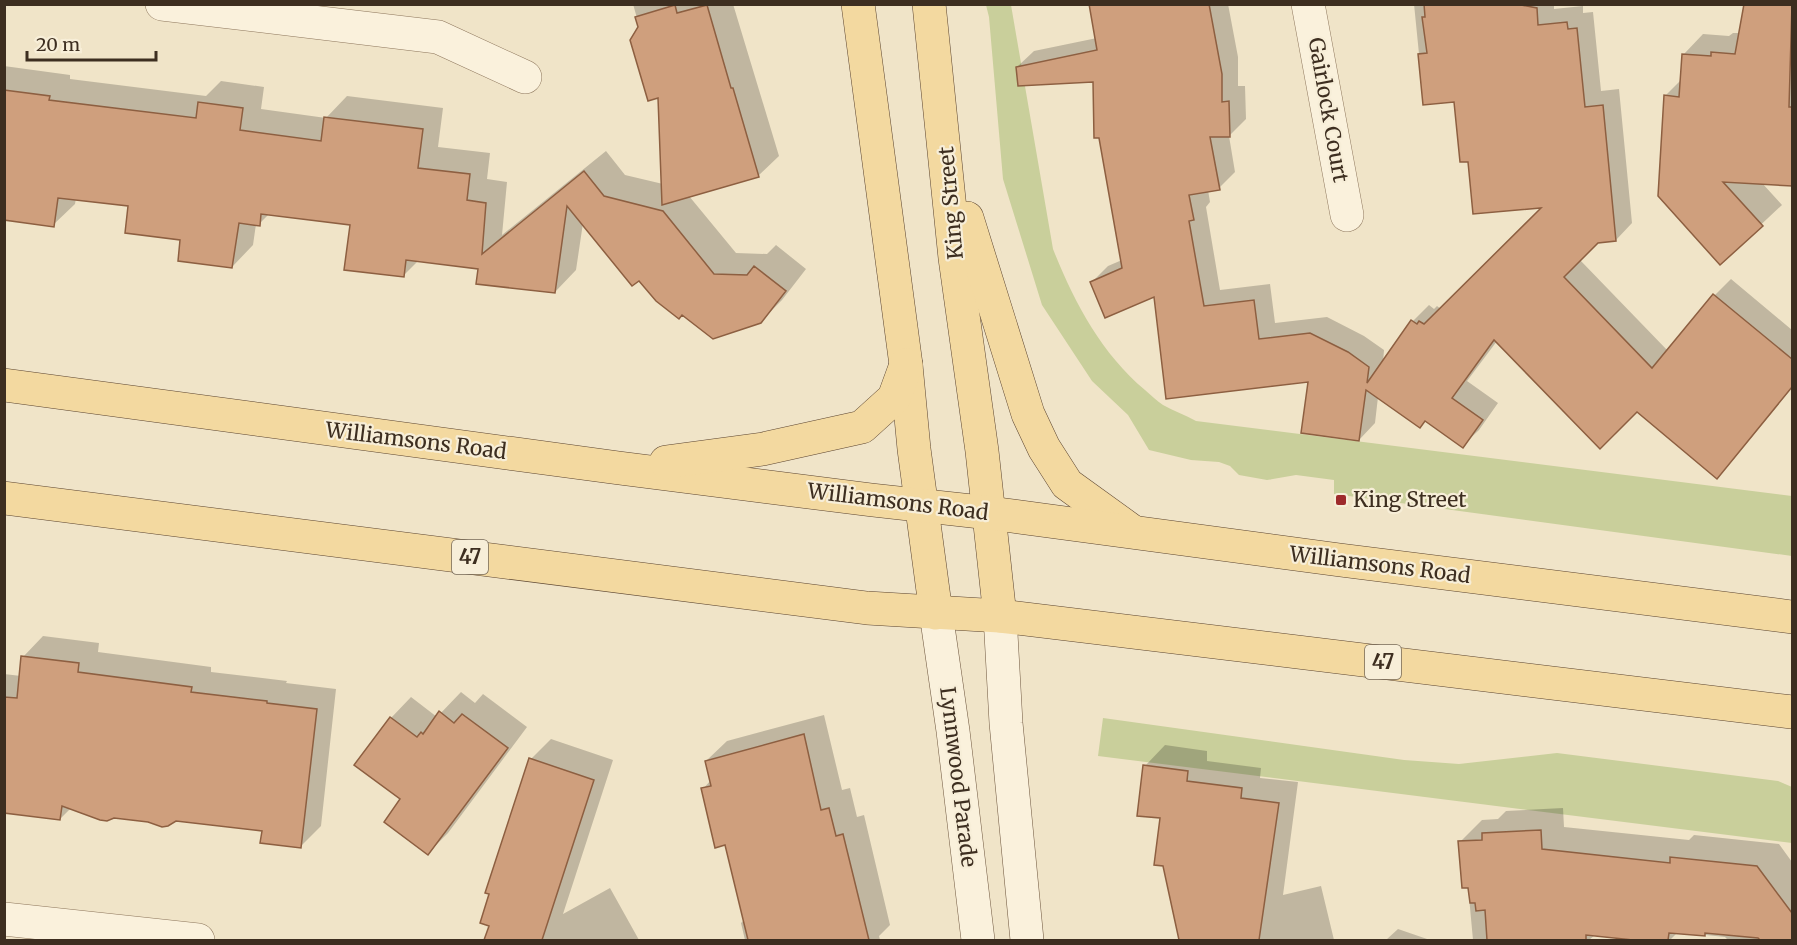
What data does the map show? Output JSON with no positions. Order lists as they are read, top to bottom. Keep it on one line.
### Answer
{"streets":{"main road":["King Street","Williamsons Road","47"],"street":["Gairlock Court","Lynnwood Parade"]},"crossings":[["King Street","Williamsons Road"],["King Street","47"],["47","Lynnwood Parade"]],"places":{"transit":["King Street"]},"scale_bar":"20 m"}
